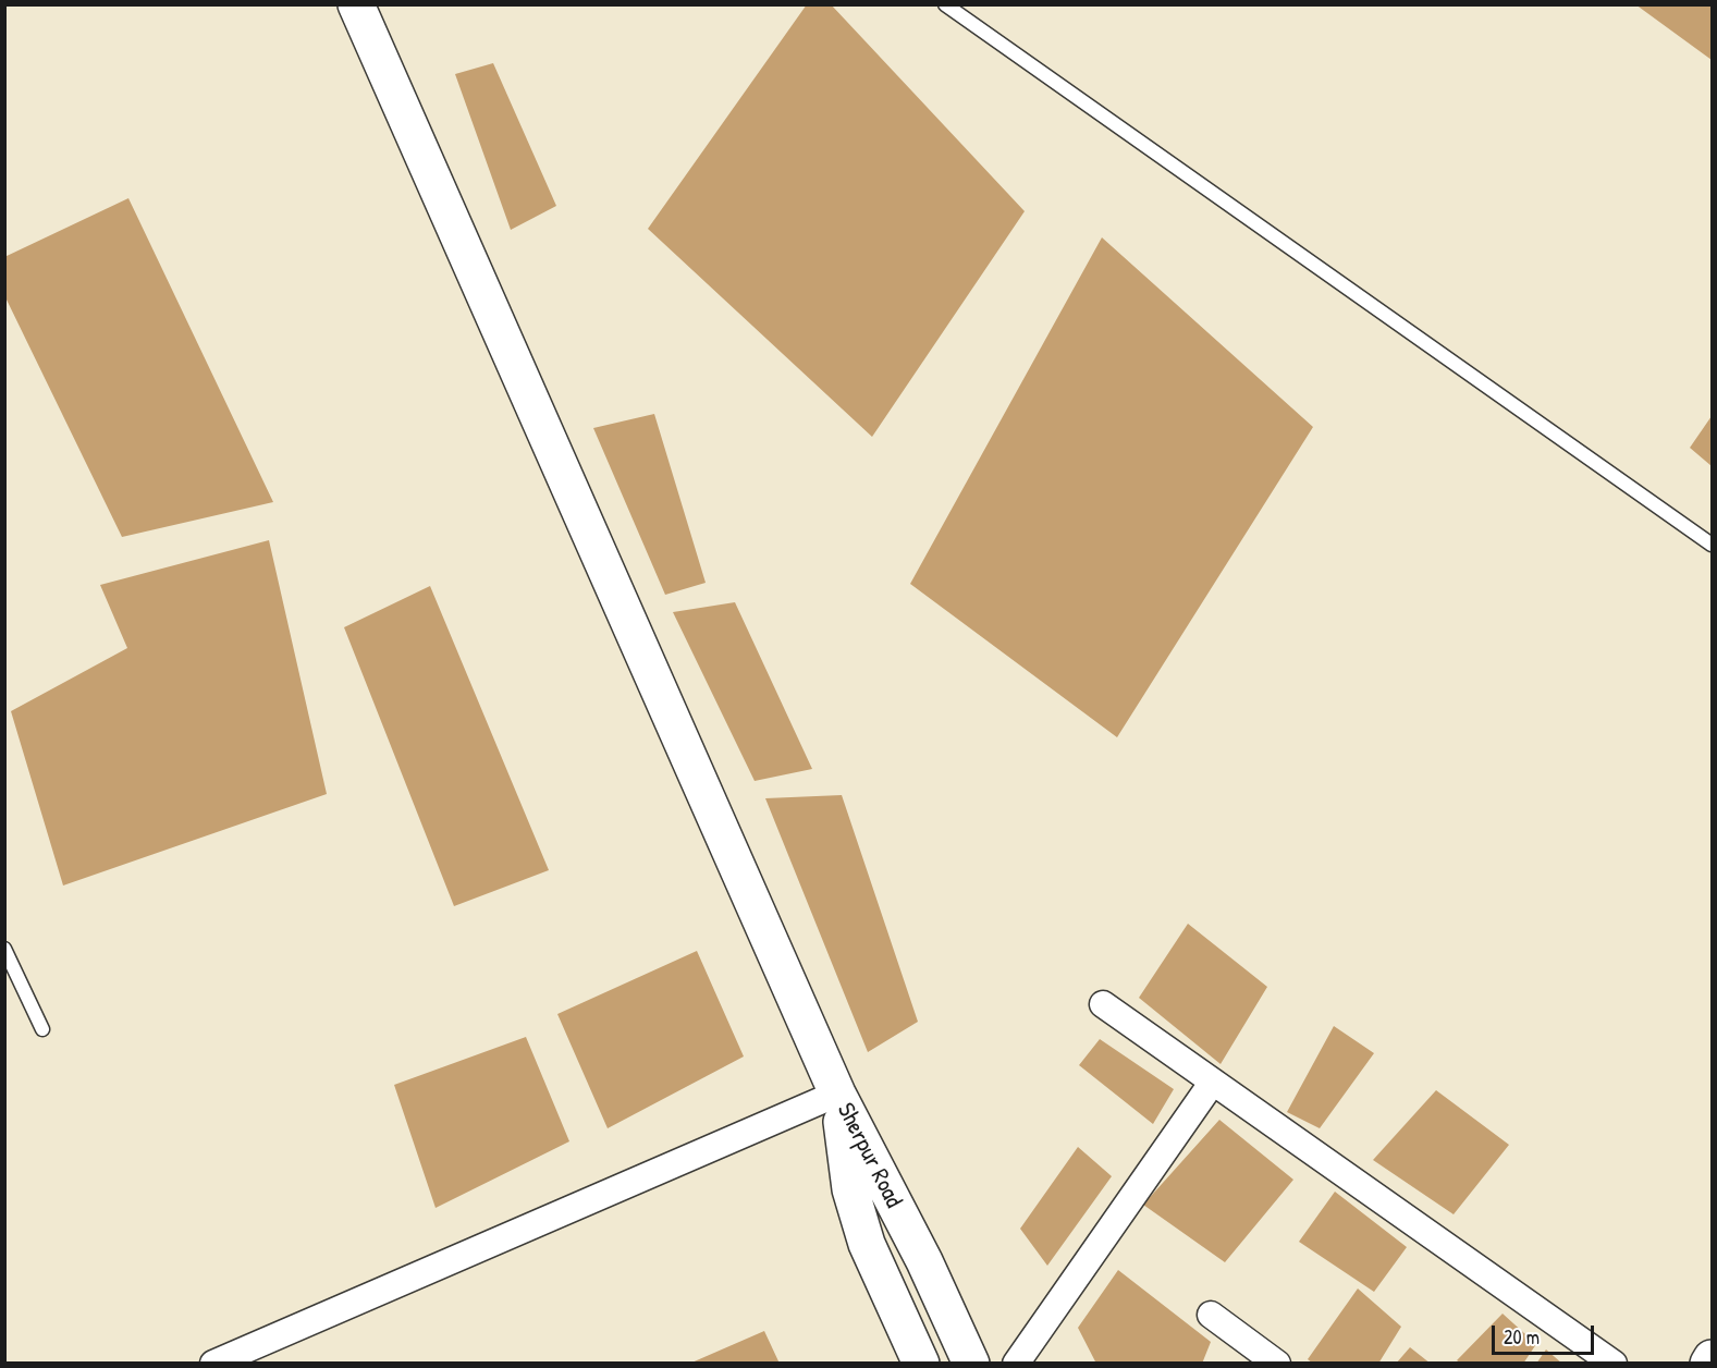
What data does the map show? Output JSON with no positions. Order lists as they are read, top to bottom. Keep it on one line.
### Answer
{"streets":{"street":["Sherpur Road"]},"scale_bar":"20 m"}
